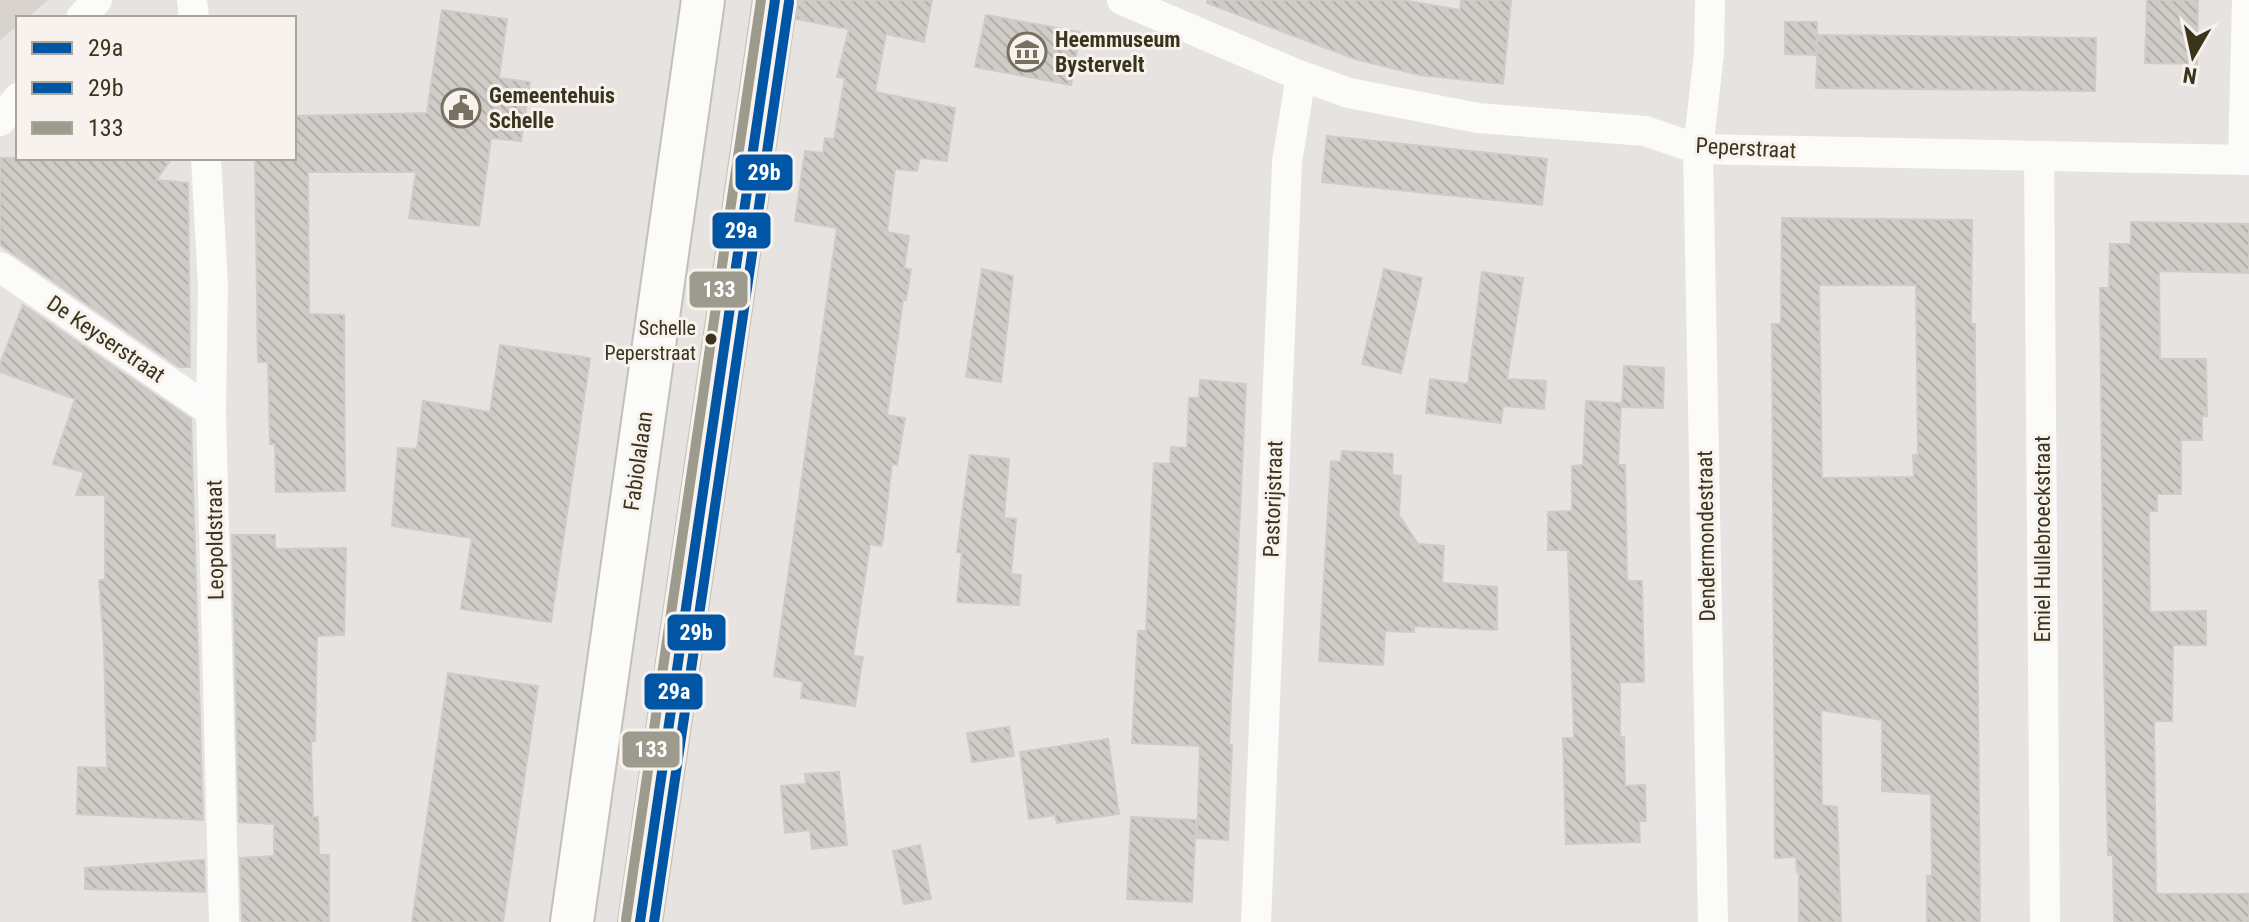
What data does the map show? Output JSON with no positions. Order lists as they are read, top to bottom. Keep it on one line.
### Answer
{"streets":{"main road":["Fabiolalaan"],"street":["Peperstraat","De Keyserstraat","Pastorijstraat","Dendermondestraat","Emiel Hullebroeckstraat","Leopoldstraat"]},"crossings":[["Peperstraat","Pastorijstraat"],["Peperstraat","Dendermondestraat"],["Peperstraat","Emiel Hullebroeckstraat"],["De Keyserstraat","Leopoldstraat"]],"places":{"museum":["Heemmuseum Bystervelt"],"public building":["Gemeentehuis Schelle"],"other":["Schelle Peperstraat"]},"lines":["transit line 29a","transit line 133","transit line 29b"],"legend":["29a","29b","133"],"north":"bottom"}
